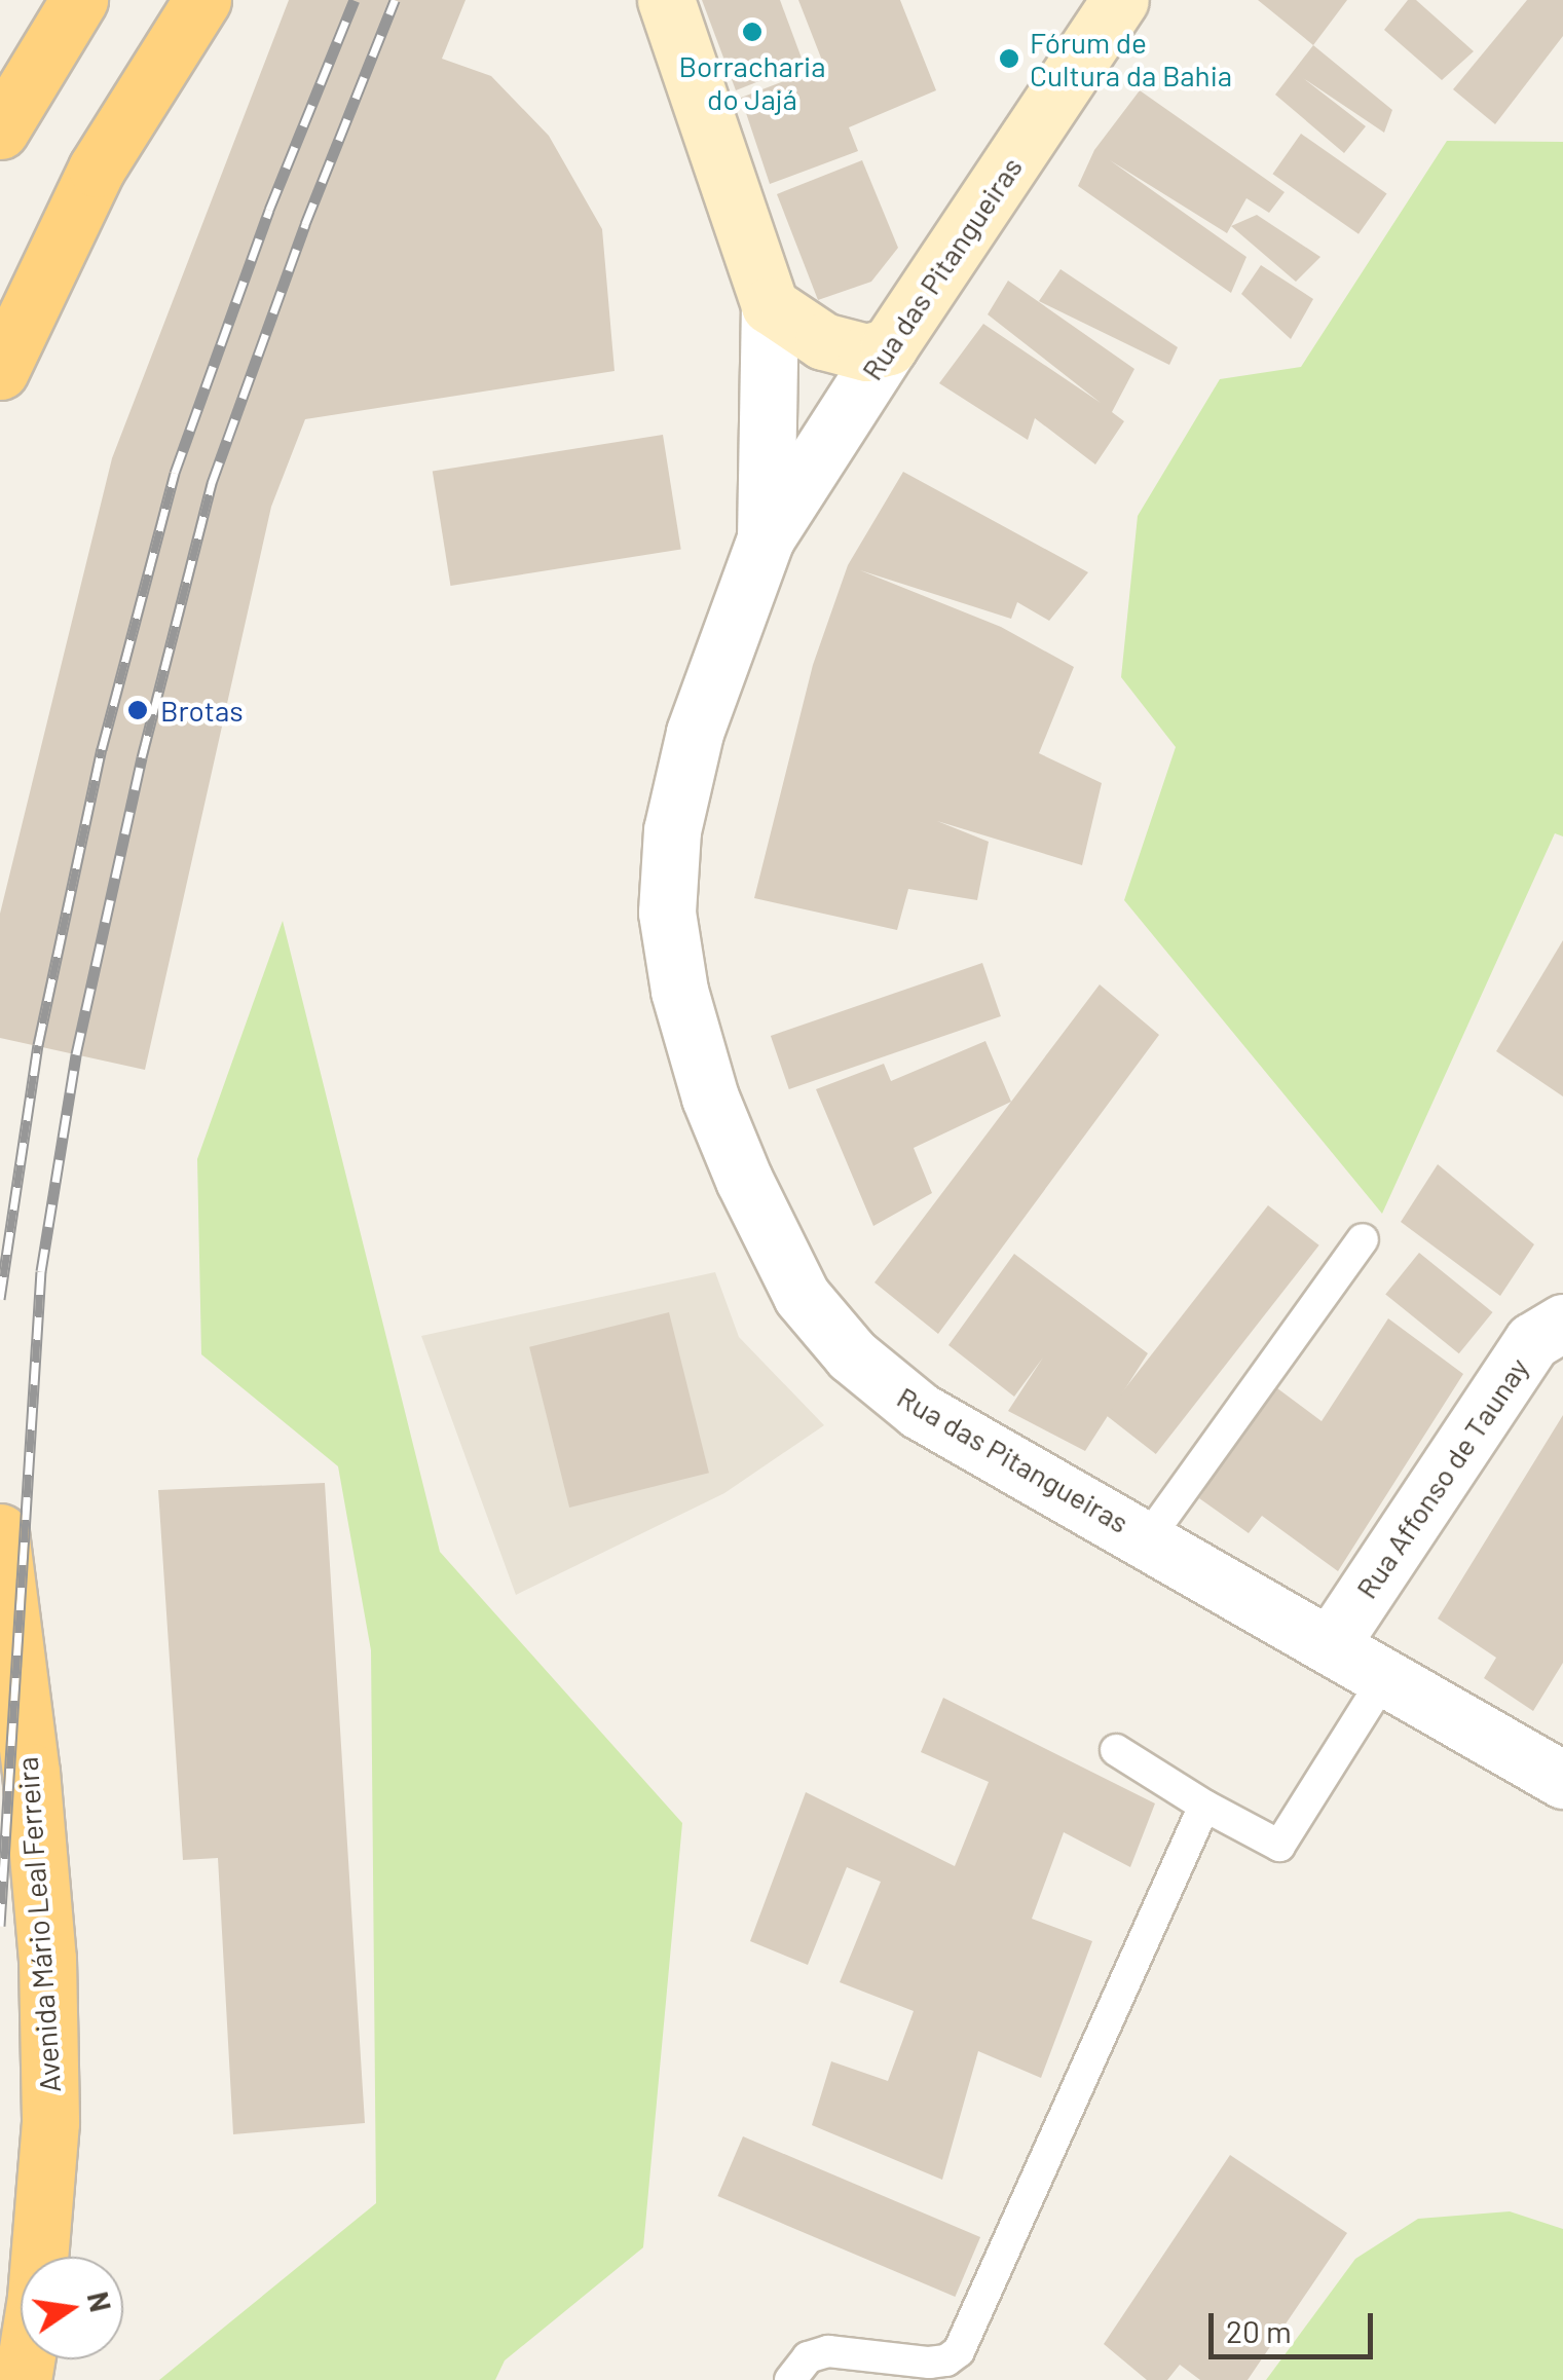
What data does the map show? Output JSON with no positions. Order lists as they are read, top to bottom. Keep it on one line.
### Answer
{"streets":{"highway":["Avenida Mário Leal Ferreira"],"main road":["Rua das Pitangueiras"],"street":["Rua Affonso de Taunay"]},"crossings":[["Rua das Pitangueiras","Rua Affonso de Taunay"]],"places":["Borracharia do Jajá","Fórum de Cultura da Bahia","Brotas"],"scale_bar":"20 m","north":"right"}
